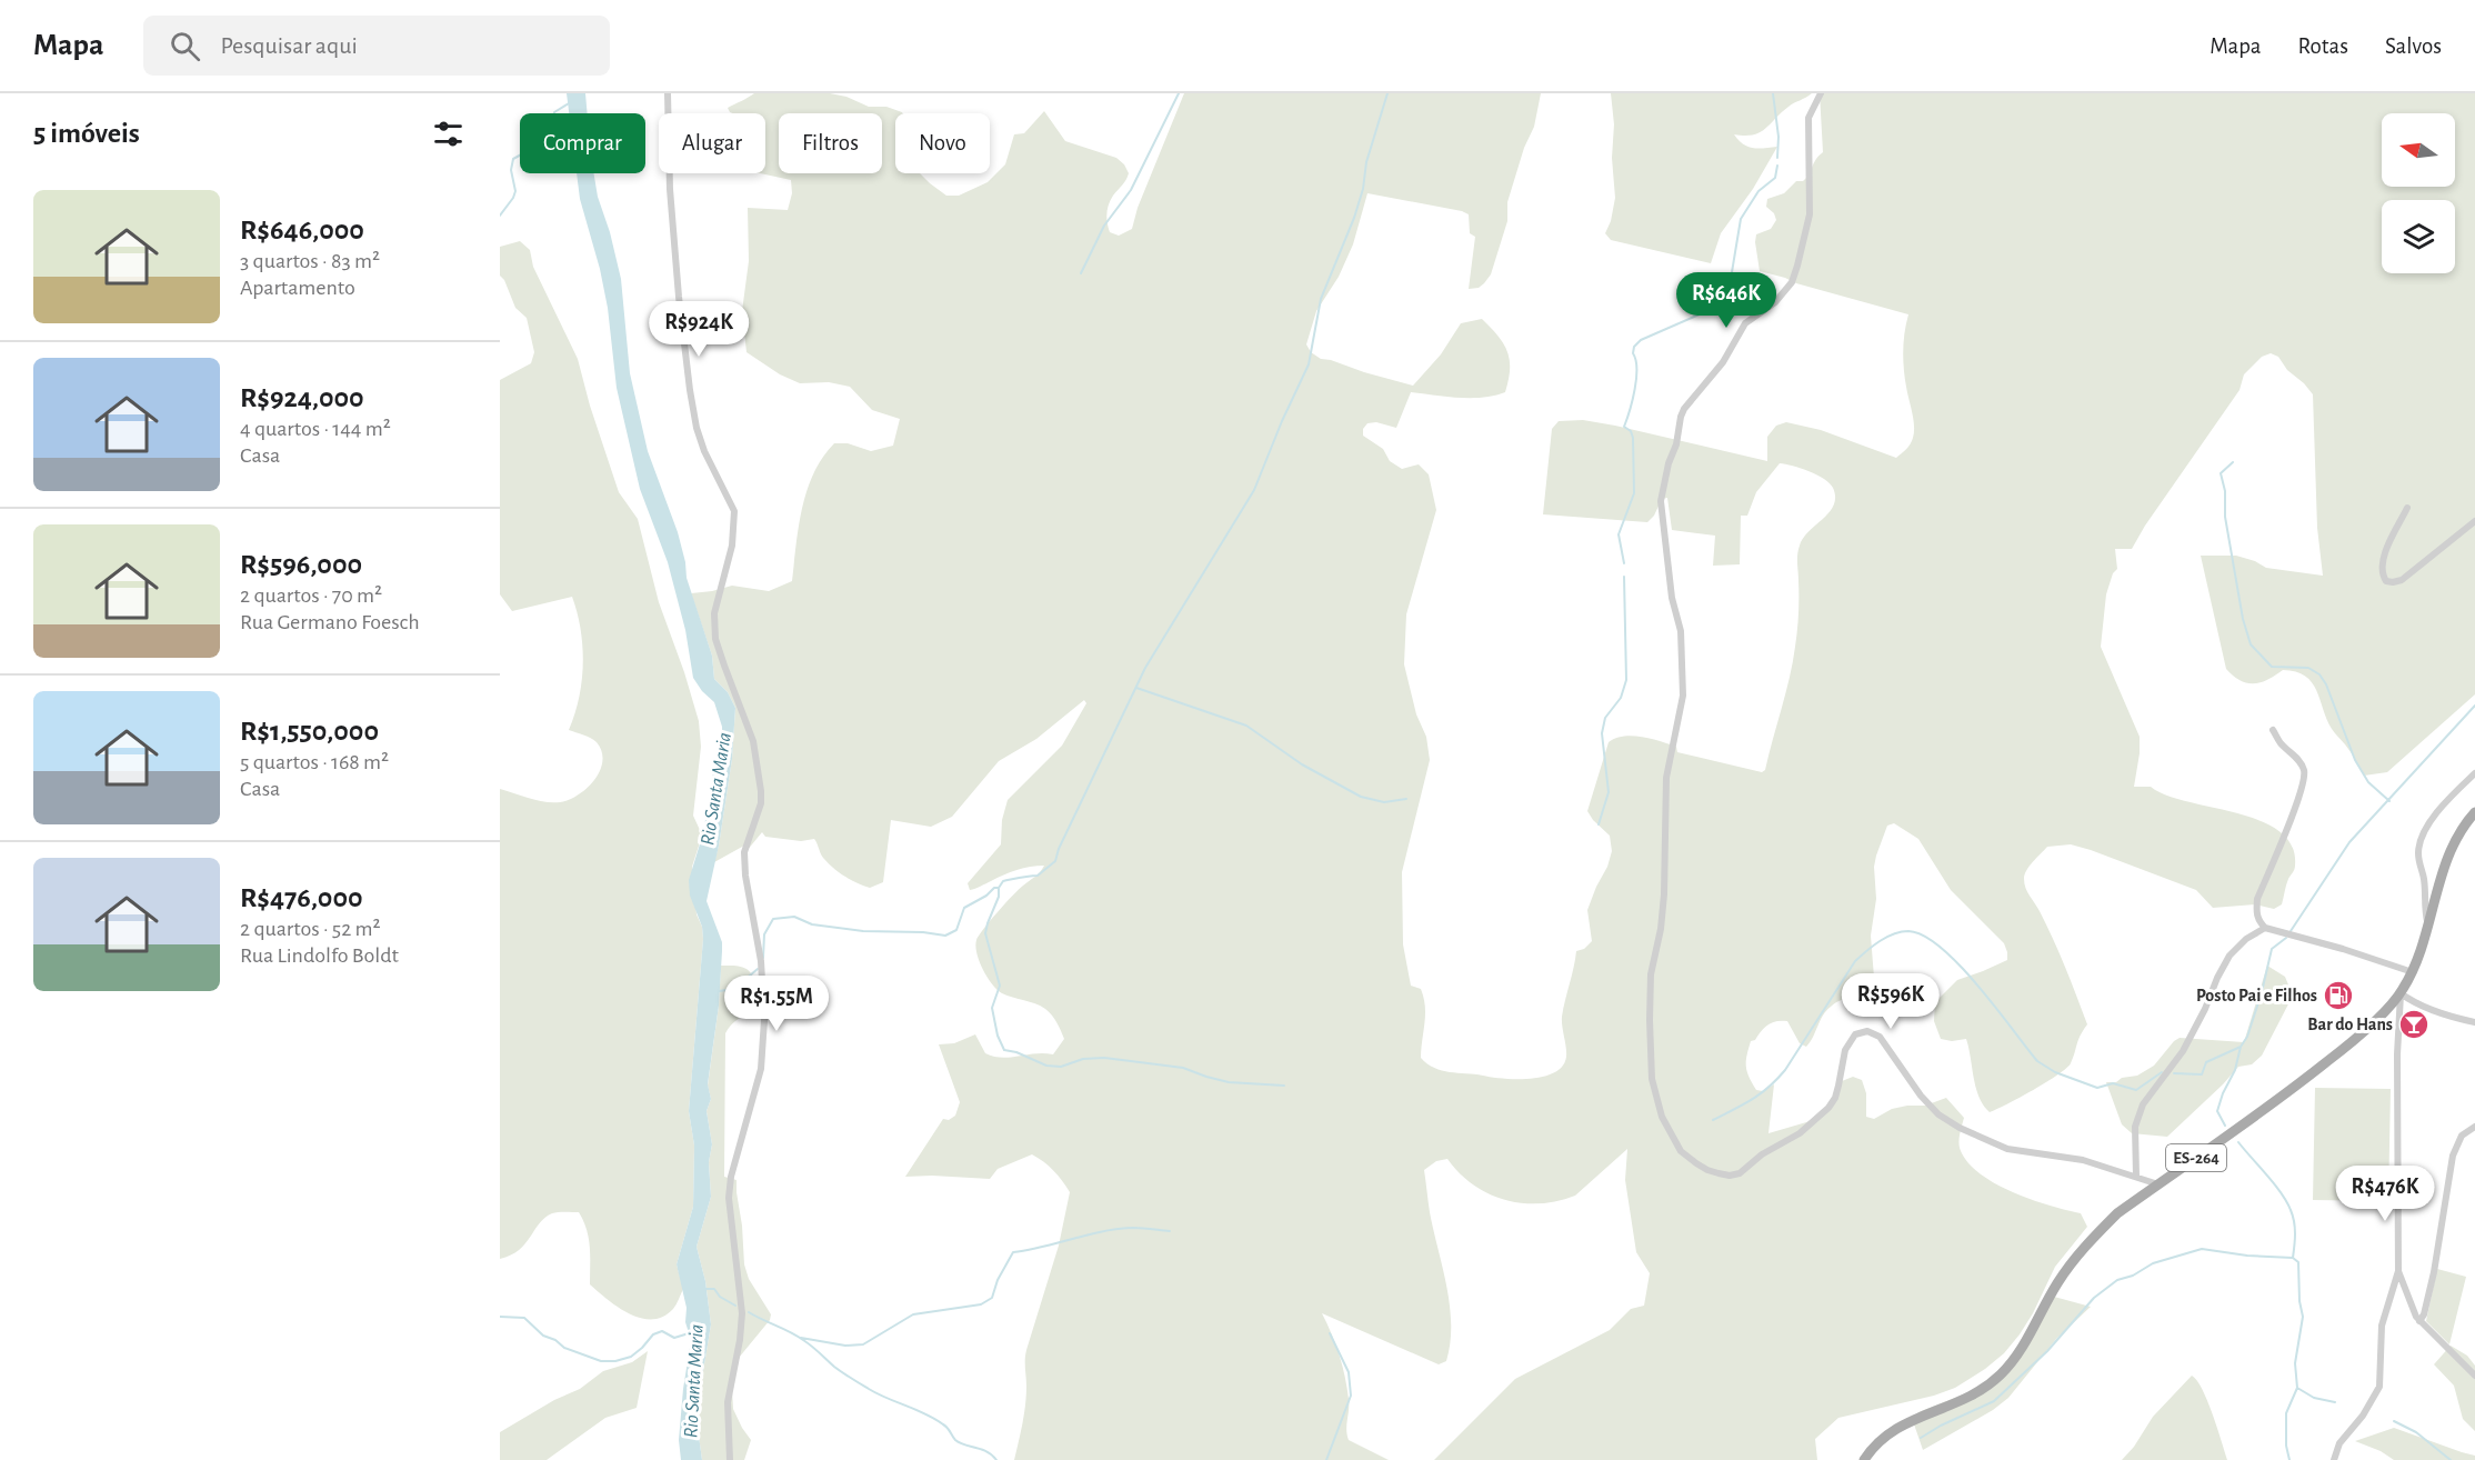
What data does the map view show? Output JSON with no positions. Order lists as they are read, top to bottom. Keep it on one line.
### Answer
{"streets":{"main road":["ES-264"]},"water":["Rio Santa Maria"],"places":{"fuel station":["Posto Pai e Filhos"],"bar":["Bar do Hans"]},"north":"left","page":{"header":"Mapa","search":"Pesquisar aqui","nav":["Mapa","Rotas","Salvos"],"heading":"5 imóveis","chip":["Comprar","Alugar","Filtros","Novo"],"list":[{"name":"R$646,000","note":"3 quartos · 83 m² · Apartamento"},{"name":"R$924,000","note":"4 quartos · 144 m² · Casa"},{"name":"R$596,000","note":"2 quartos · 70 m² · Rua Germano Foesch"},{"name":"R$1,550,000","note":"5 quartos · 168 m² · Casa"},{"name":"R$476,000","note":"2 quartos · 52 m² · Rua Lindolfo Boldt"}],"price":["R$646K","R$924K","R$596K","R$1.55M","R$476K"]}}
